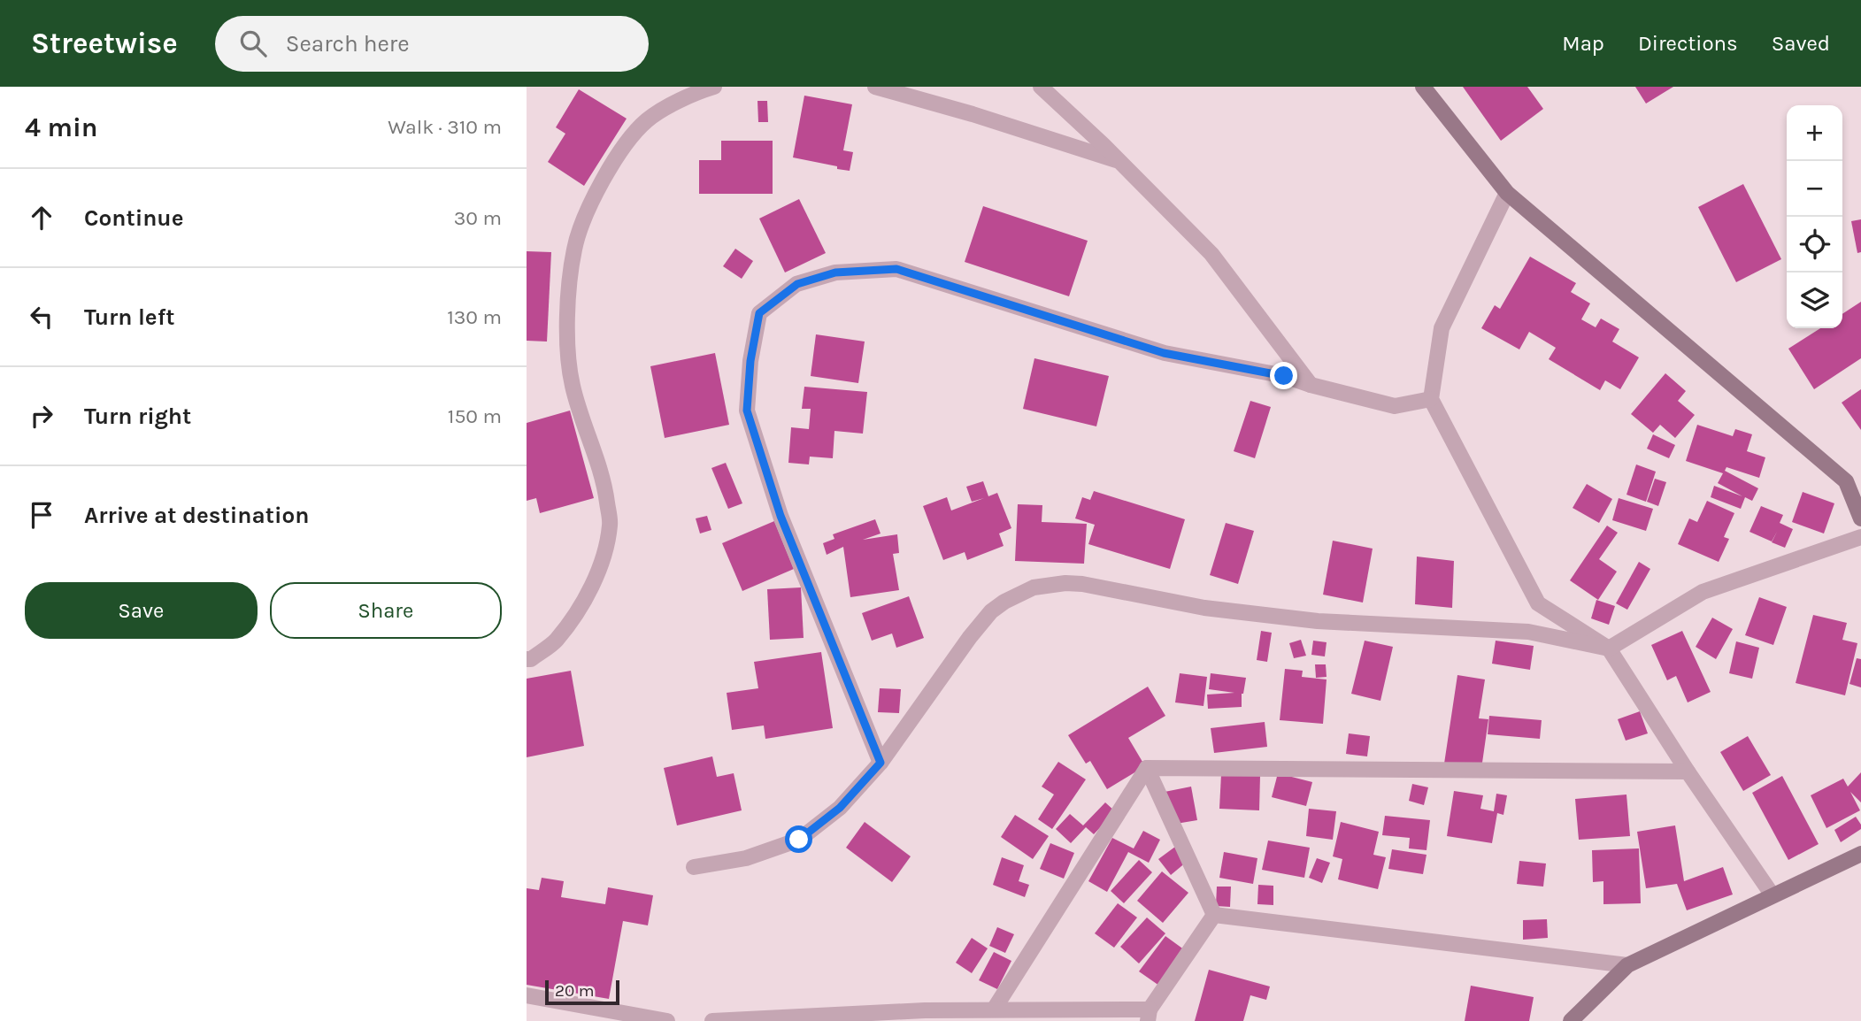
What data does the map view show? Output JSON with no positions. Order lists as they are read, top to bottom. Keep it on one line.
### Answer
{"scale_bar":"20 m","page":{"header":"Streetwise","search":"Search here","nav":["Map","Directions","Saved"],"heading":["4 min","Walk · 310 m"],"map_buttons":["+","−"],"list":[["Continue","30 m"],["Turn left","130 m"],["Turn right","150 m"],"Arrive at destination"],"buttons":["Save","Share"],"scale":"20 m"}}
